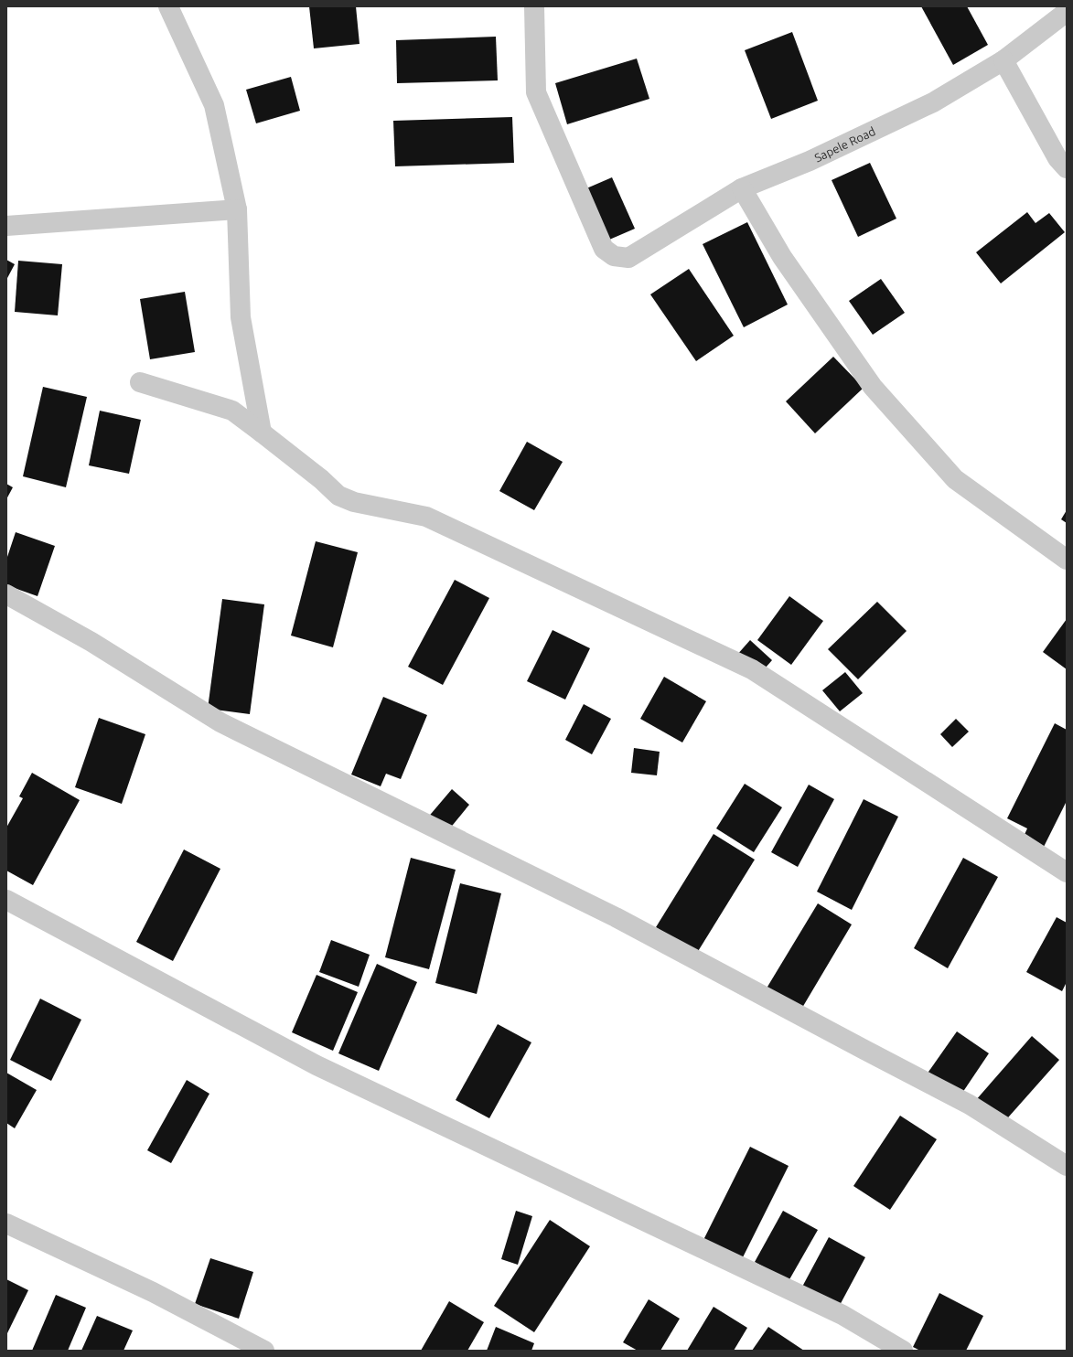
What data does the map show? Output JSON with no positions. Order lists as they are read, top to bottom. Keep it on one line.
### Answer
{"streets":{"street":["Sapele Road"]}}
